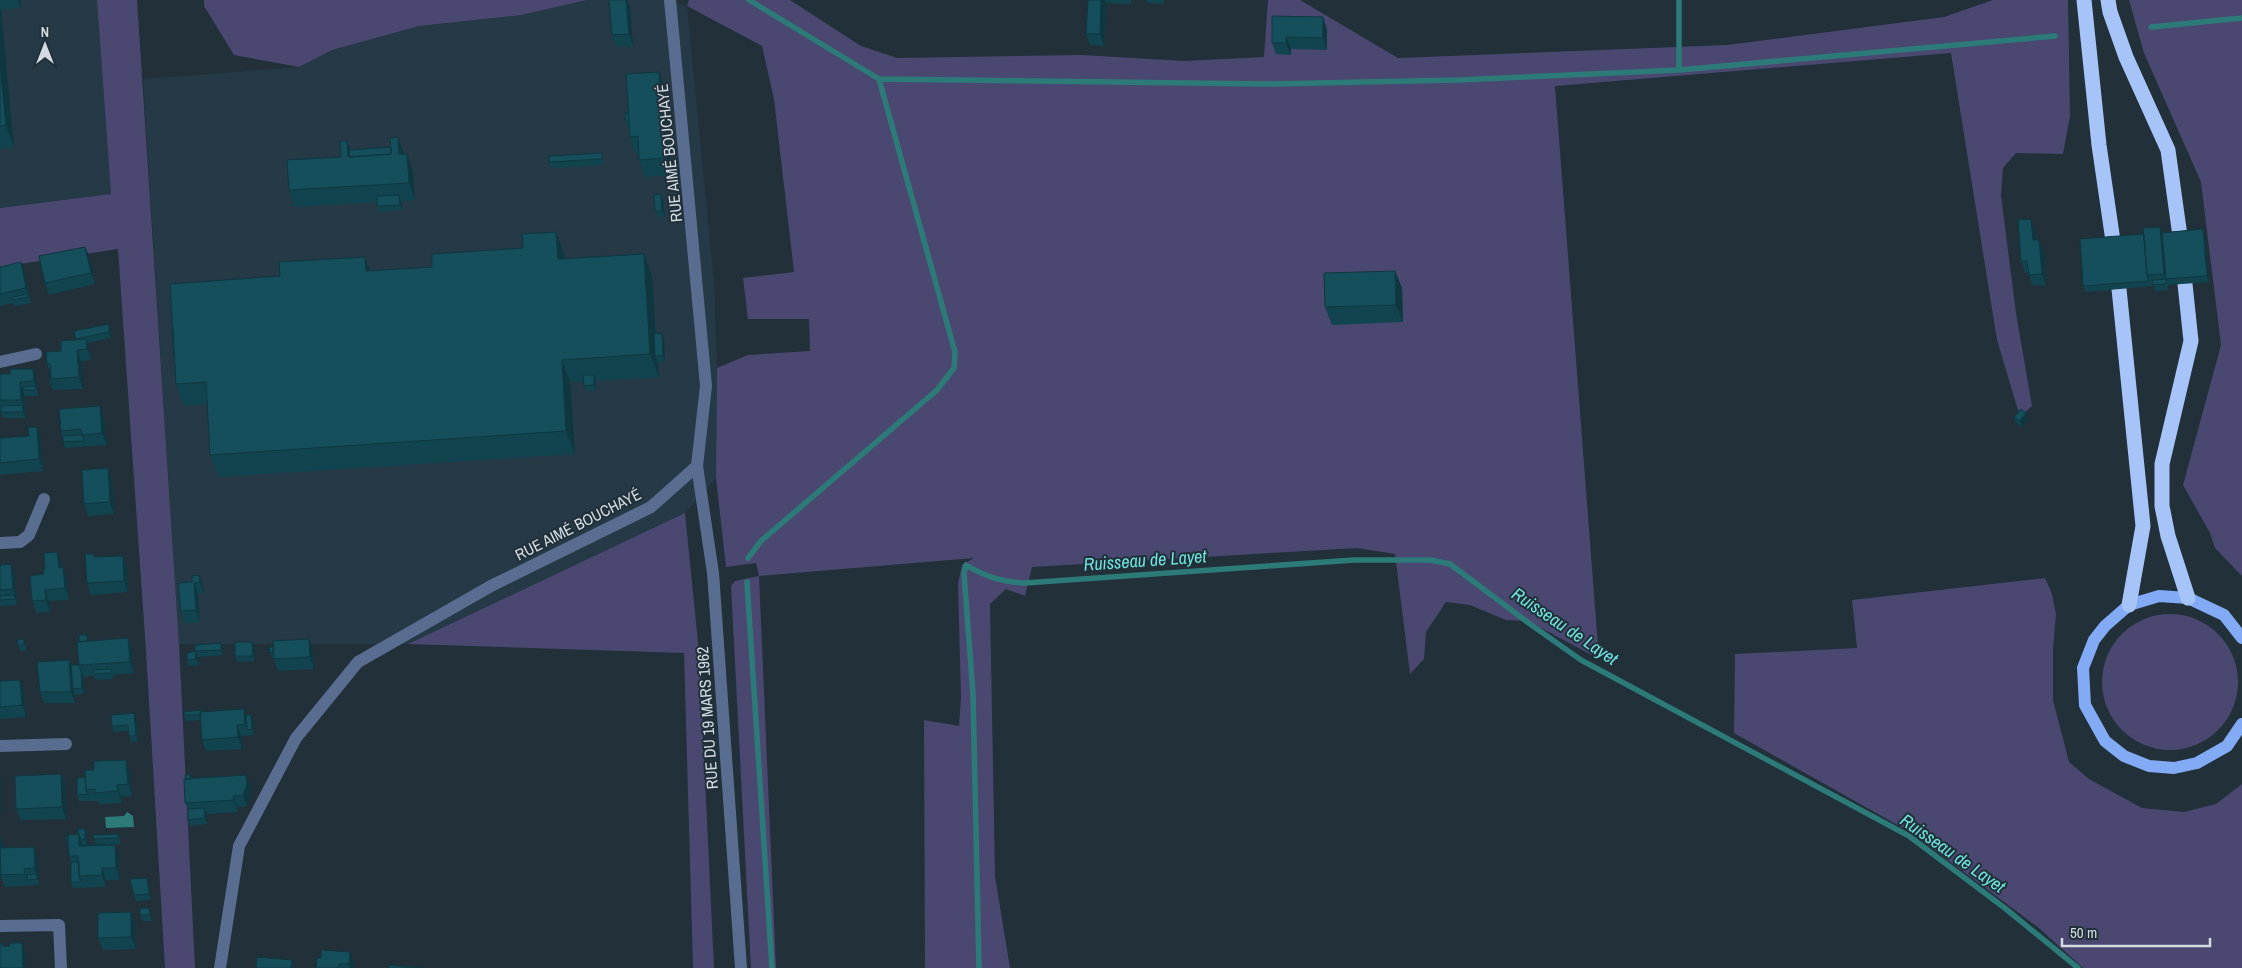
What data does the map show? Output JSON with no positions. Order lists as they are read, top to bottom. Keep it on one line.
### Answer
{"streets":{"street":["RUE AIMÉ BOUCHAYÉ","RUE DU 19 MARS 1962"]},"crossings":[["RUE AIMÉ BOUCHAYÉ","RUE DU 19 MARS 1962"]],"water":["Ruisseau de Layet"],"scale_bar":"50 m","north":"top"}
